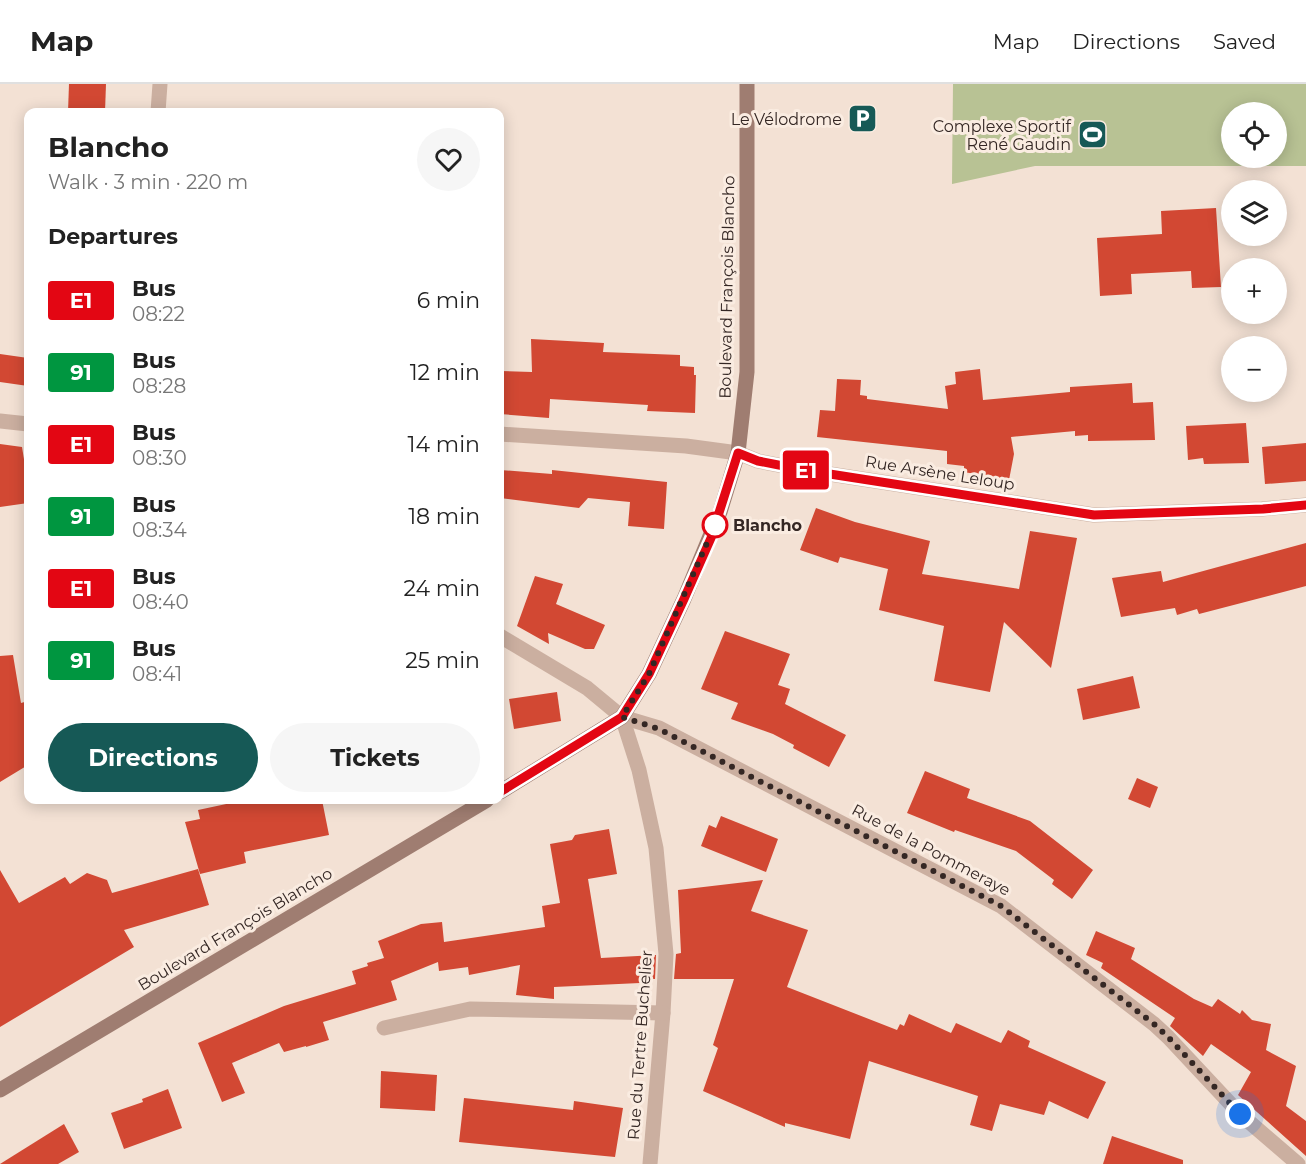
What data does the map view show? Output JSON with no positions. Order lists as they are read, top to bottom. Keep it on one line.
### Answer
{"streets":{"street":["Boulevard François Blancho","Rue Arsène Leloup","Rue de la Pommeraye","Rue du Tertre Buchelier"]},"crossings":[["Boulevard François Blancho","Rue Arsène Leloup"],["Boulevard François Blancho","Rue de la Pommeraye"],["Boulevard François Blancho","Rue du Tertre Buchelier"],["Rue de la Pommeraye","Rue du Tertre Buchelier"]],"places":{"parking":["Le Vélodrome"],"sports":["Complexe Sportif René Gaudin"],"other":["Blancho"]},"lines":["bus line E1"],"page":{"header":"Map","nav":["Map","Directions","Saved"],"on_map":"E1","map_buttons":["+","−"],"heading":[["Blancho","Walk · 3 min · 220 m"],"Departures"],"list":[{"mark":"E1","name":"Bus","note":"08:22","value":"6 min"},{"mark":"91","name":"Bus","note":"08:28","value":"12 min"},{"mark":"E1","name":"Bus","note":"08:30","value":"14 min"},{"mark":"91","name":"Bus","note":"08:34","value":"18 min"},{"mark":"E1","name":"Bus","note":"08:40","value":"24 min"},{"mark":"91","name":"Bus","note":"08:41","value":"25 min"}],"buttons":["Directions","Tickets"]}}
